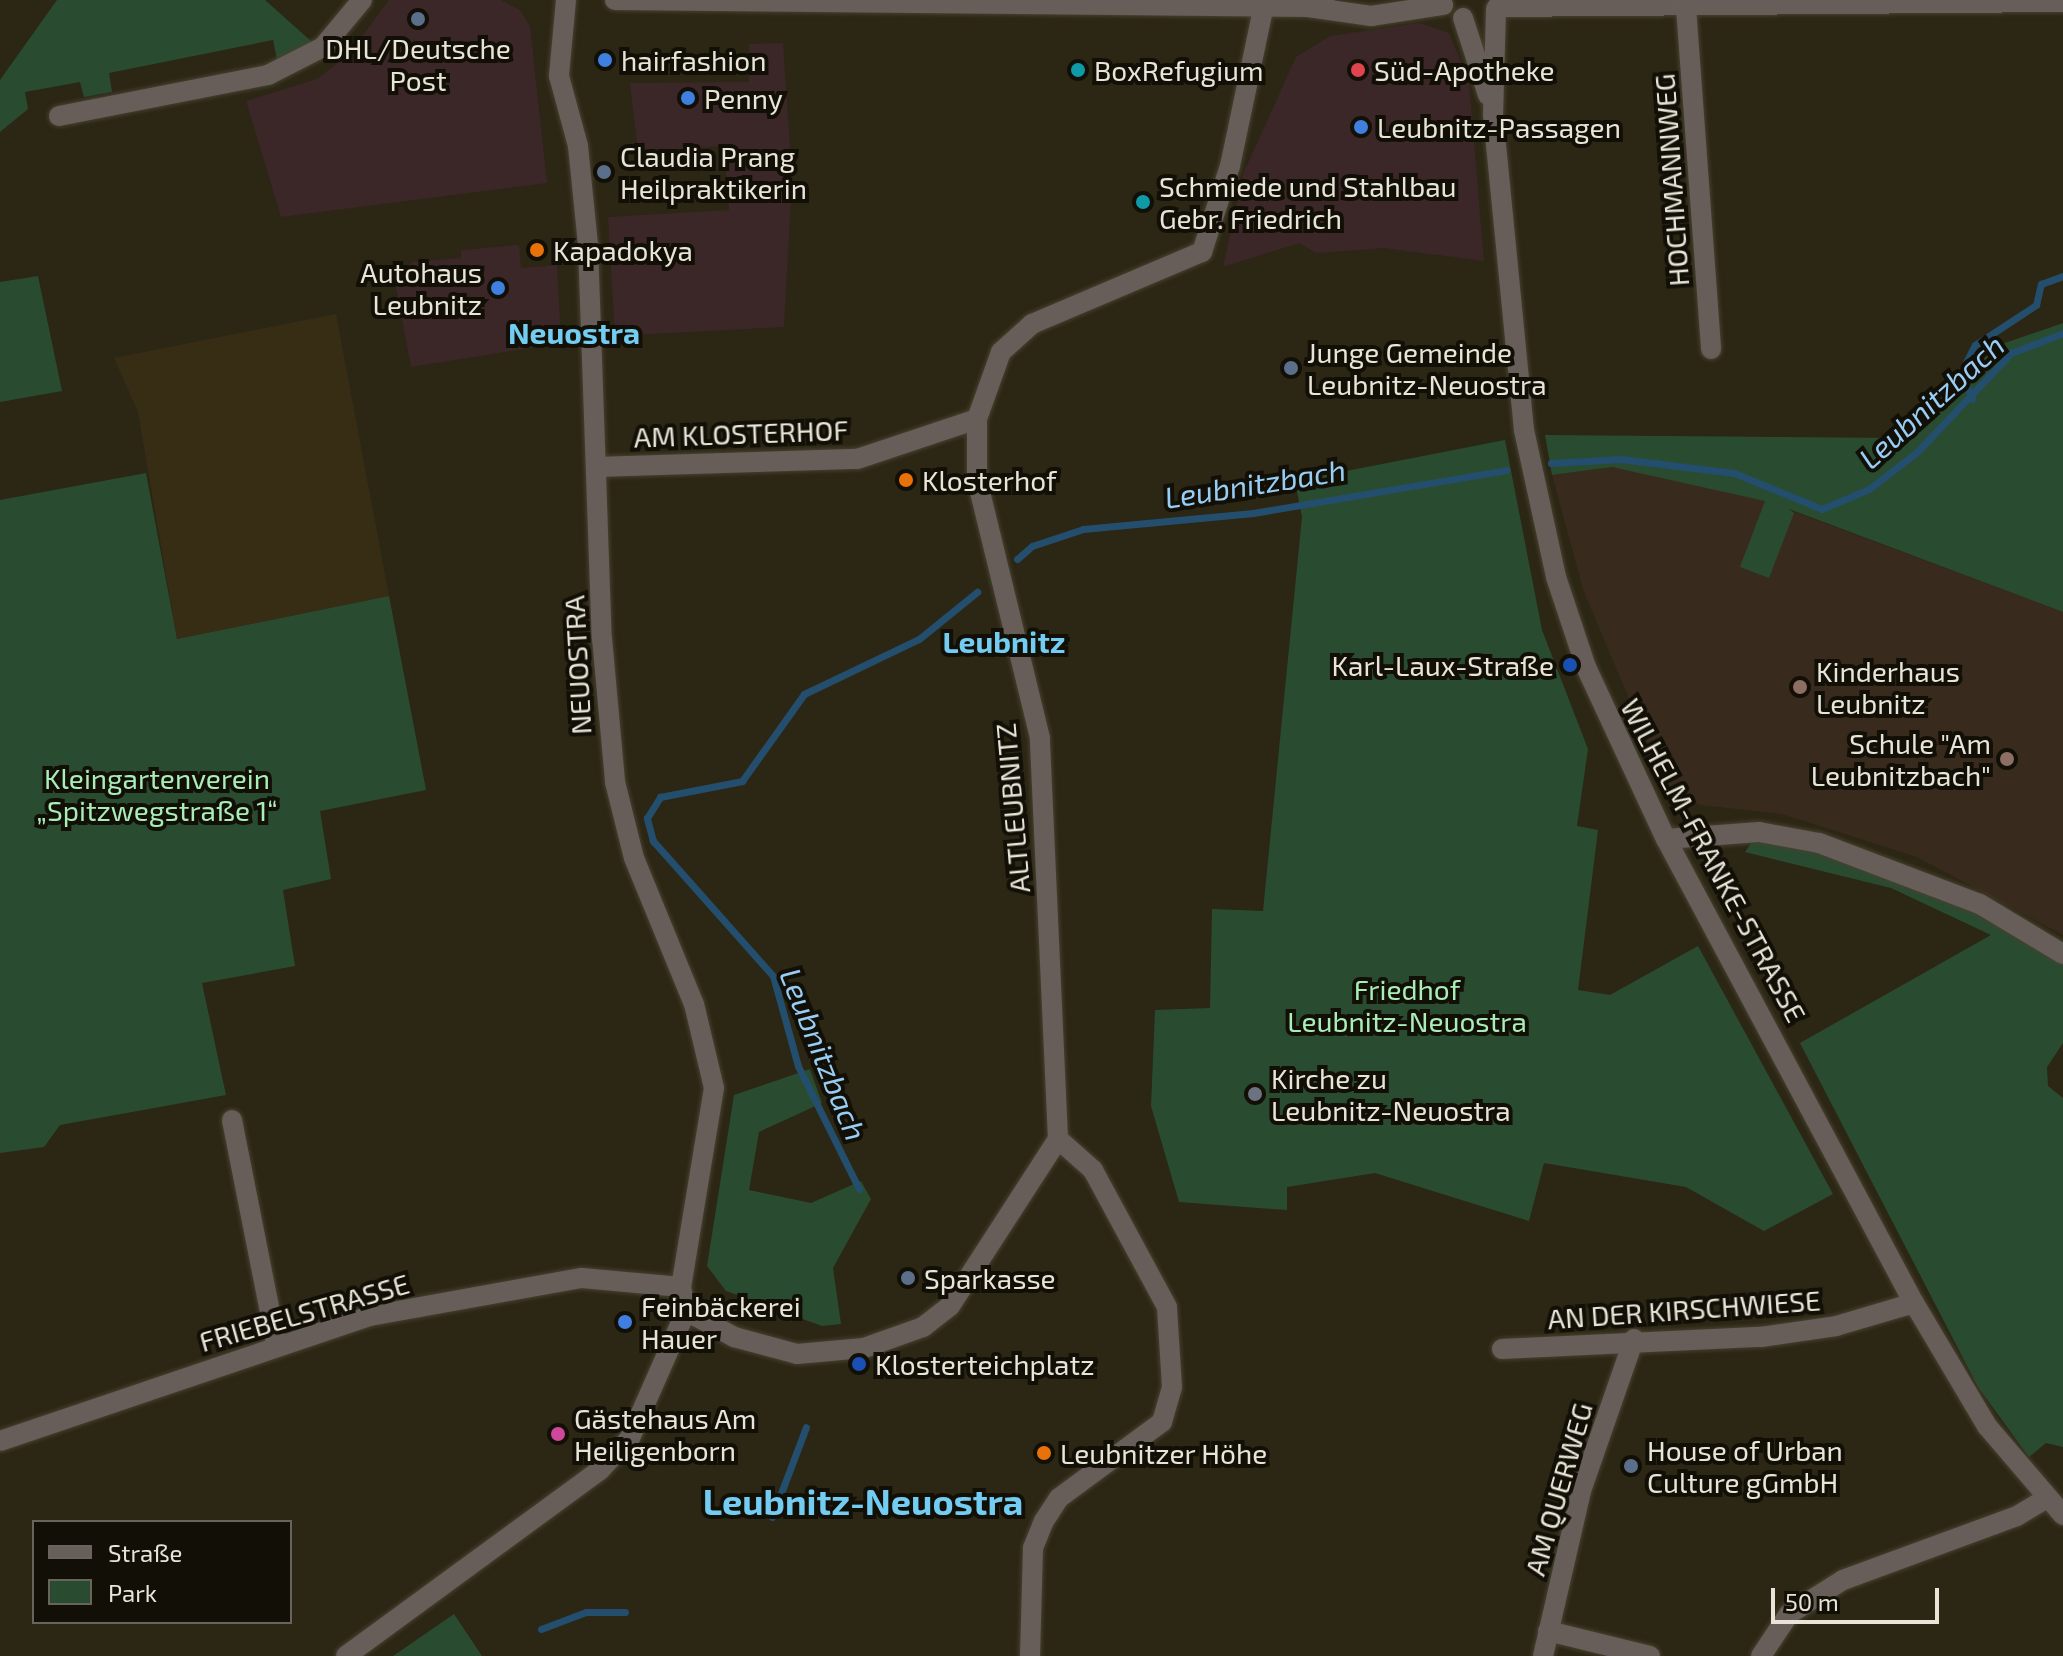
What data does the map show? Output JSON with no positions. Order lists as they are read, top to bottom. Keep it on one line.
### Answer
{"streets":{"street":["HOCHMANNWEG","AM KLOSTERHOF","NEUOSTRA","ALTLEUBNITZ","WILHELM-FRANKE-STRASSE","AN DER KIRSCHWIESE","FRIEBELSTRASSE","AM QUERWEG"]},"crossings":[["AM KLOSTERHOF","NEUOSTRA"],["AM KLOSTERHOF","ALTLEUBNITZ"],["NEUOSTRA","FRIEBELSTRASSE"],["WILHELM-FRANKE-STRASSE","AN DER KIRSCHWIESE"],["AN DER KIRSCHWIESE","AM QUERWEG"]],"districts":["Neuostra","Leubnitz","Leubnitz-Neuostra"],"water":["Leubnitzbach"],"parks":["Kleingartenverein „Spitzwegstraße 1“","Friedhof Leubnitz-Neuostra"],"places":["DHL/Deutsche Post","hairfashion","BoxRefugium","Süd-Apotheke","Penny","Leubnitz-Passagen","Claudia Prang Heilpraktikerin","Schmiede und Stahlbau Gebr. Friedrich","Kapadokya","Autohaus Leubnitz","Junge Gemeinde Leubnitz-Neuostra","Klosterhof","Karl-Laux-Straße","Kinderhaus Leubnitz","Schule \"Am Leubnitzbach\"","Kirche zu Leubnitz-Neuostra","Sparkasse","Feinbäckerei Hauer","Klosterteichplatz","Gästehaus Am Heiligenborn","Leubnitzer Höhe","House of Urban Culture gGmbH"],"legend":["Straße","Park"],"scale_bar":"50 m"}
